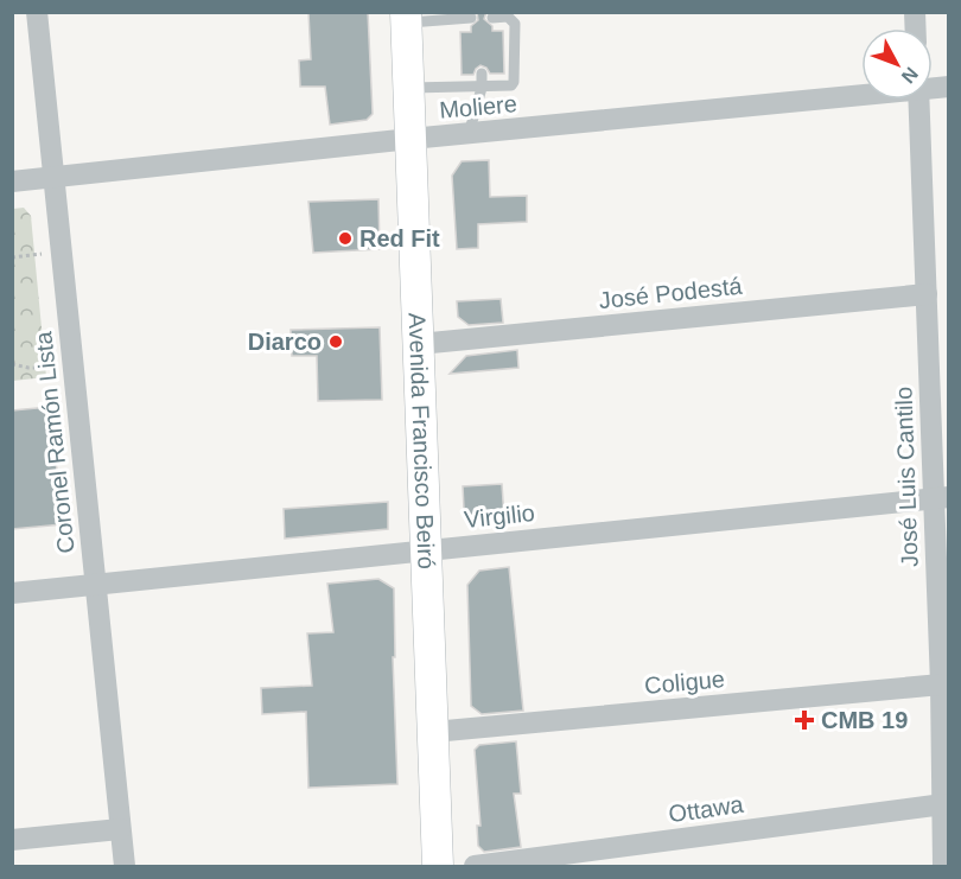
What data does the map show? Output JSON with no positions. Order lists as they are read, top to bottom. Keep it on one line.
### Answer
{"streets":{"main road":["Avenida Francisco Beiró"],"street":["Moliere","José Podestá","Coronel Ramón Lista","José Luis Cantilo","Virgilio","Coligue","Ottawa"]},"crossings":[["Moliere","Avenida Francisco Beiró"],["Moliere","Coronel Ramón Lista"],["José Podestá","Avenida Francisco Beiró"],["José Podestá","José Luis Cantilo"],["Avenida Francisco Beiró","Virgilio"],["Avenida Francisco Beiró","Coligue"],["Coronel Ramón Lista","Virgilio"],["José Luis Cantilo","Virgilio"],["José Luis Cantilo","Coligue"],["José Luis Cantilo","Ottawa"]],"places":{"other":["Red Fit","Diarco"],"health":["CMB 19"]},"north":"bottom right"}
